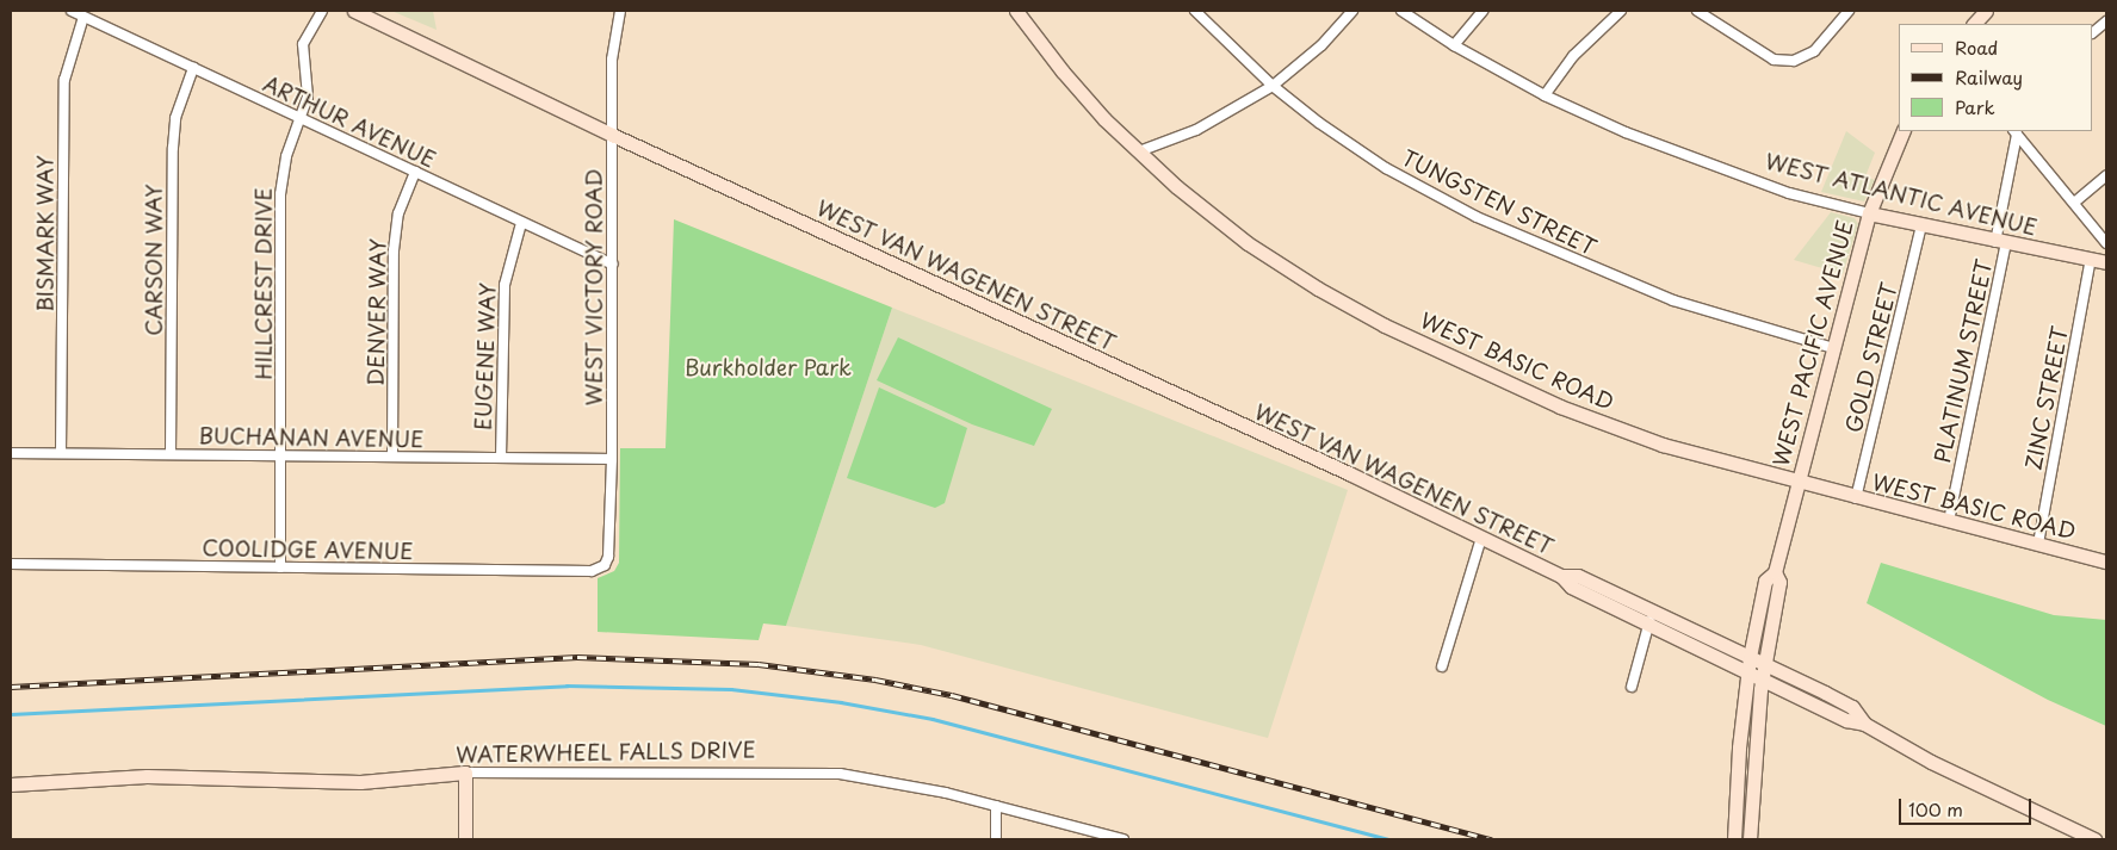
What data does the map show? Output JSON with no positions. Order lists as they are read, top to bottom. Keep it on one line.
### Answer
{"streets":{"street":["ARTHUR AVENUE","WEST ATLANTIC AVENUE","TUNGSTEN STREET","BISMARK WAY","CARSON WAY","WEST VAN WAGENEN STREET","HILLCREST DRIVE","WEST VICTORY ROAD","DENVER WAY","WEST PACIFIC AVENUE","EUGENE WAY","GOLD STREET","WEST BASIC ROAD","PLATINUM STREET","ZINC STREET","BUCHANAN AVENUE","COOLIDGE AVENUE","WATERWHEEL FALLS DRIVE"]},"crossings":[["ARTHUR AVENUE","BISMARK WAY"],["ARTHUR AVENUE","CARSON WAY"],["ARTHUR AVENUE","HILLCREST DRIVE"],["ARTHUR AVENUE","WEST VICTORY ROAD"],["ARTHUR AVENUE","DENVER WAY"],["ARTHUR AVENUE","EUGENE WAY"],["WEST ATLANTIC AVENUE","WEST PACIFIC AVENUE"],["WEST ATLANTIC AVENUE","GOLD STREET"],["WEST ATLANTIC AVENUE","PLATINUM STREET"],["WEST ATLANTIC AVENUE","ZINC STREET"],["TUNGSTEN STREET","WEST PACIFIC AVENUE"],["BISMARK WAY","BUCHANAN AVENUE"],["CARSON WAY","BUCHANAN AVENUE"],["WEST VAN WAGENEN STREET","WEST VICTORY ROAD"],["WEST VAN WAGENEN STREET","WEST PACIFIC AVENUE"],["HILLCREST DRIVE","BUCHANAN AVENUE"],["HILLCREST DRIVE","COOLIDGE AVENUE"],["WEST VICTORY ROAD","BUCHANAN AVENUE"],["WEST VICTORY ROAD","COOLIDGE AVENUE"],["DENVER WAY","BUCHANAN AVENUE"],["WEST PACIFIC AVENUE","WEST BASIC ROAD"],["EUGENE WAY","BUCHANAN AVENUE"],["GOLD STREET","WEST BASIC ROAD"],["WEST BASIC ROAD","PLATINUM STREET"],["WEST BASIC ROAD","ZINC STREET"]],"parks":["Burkholder Park"],"legend":["Road","Railway","Park"],"scale_bar":"100 m"}
